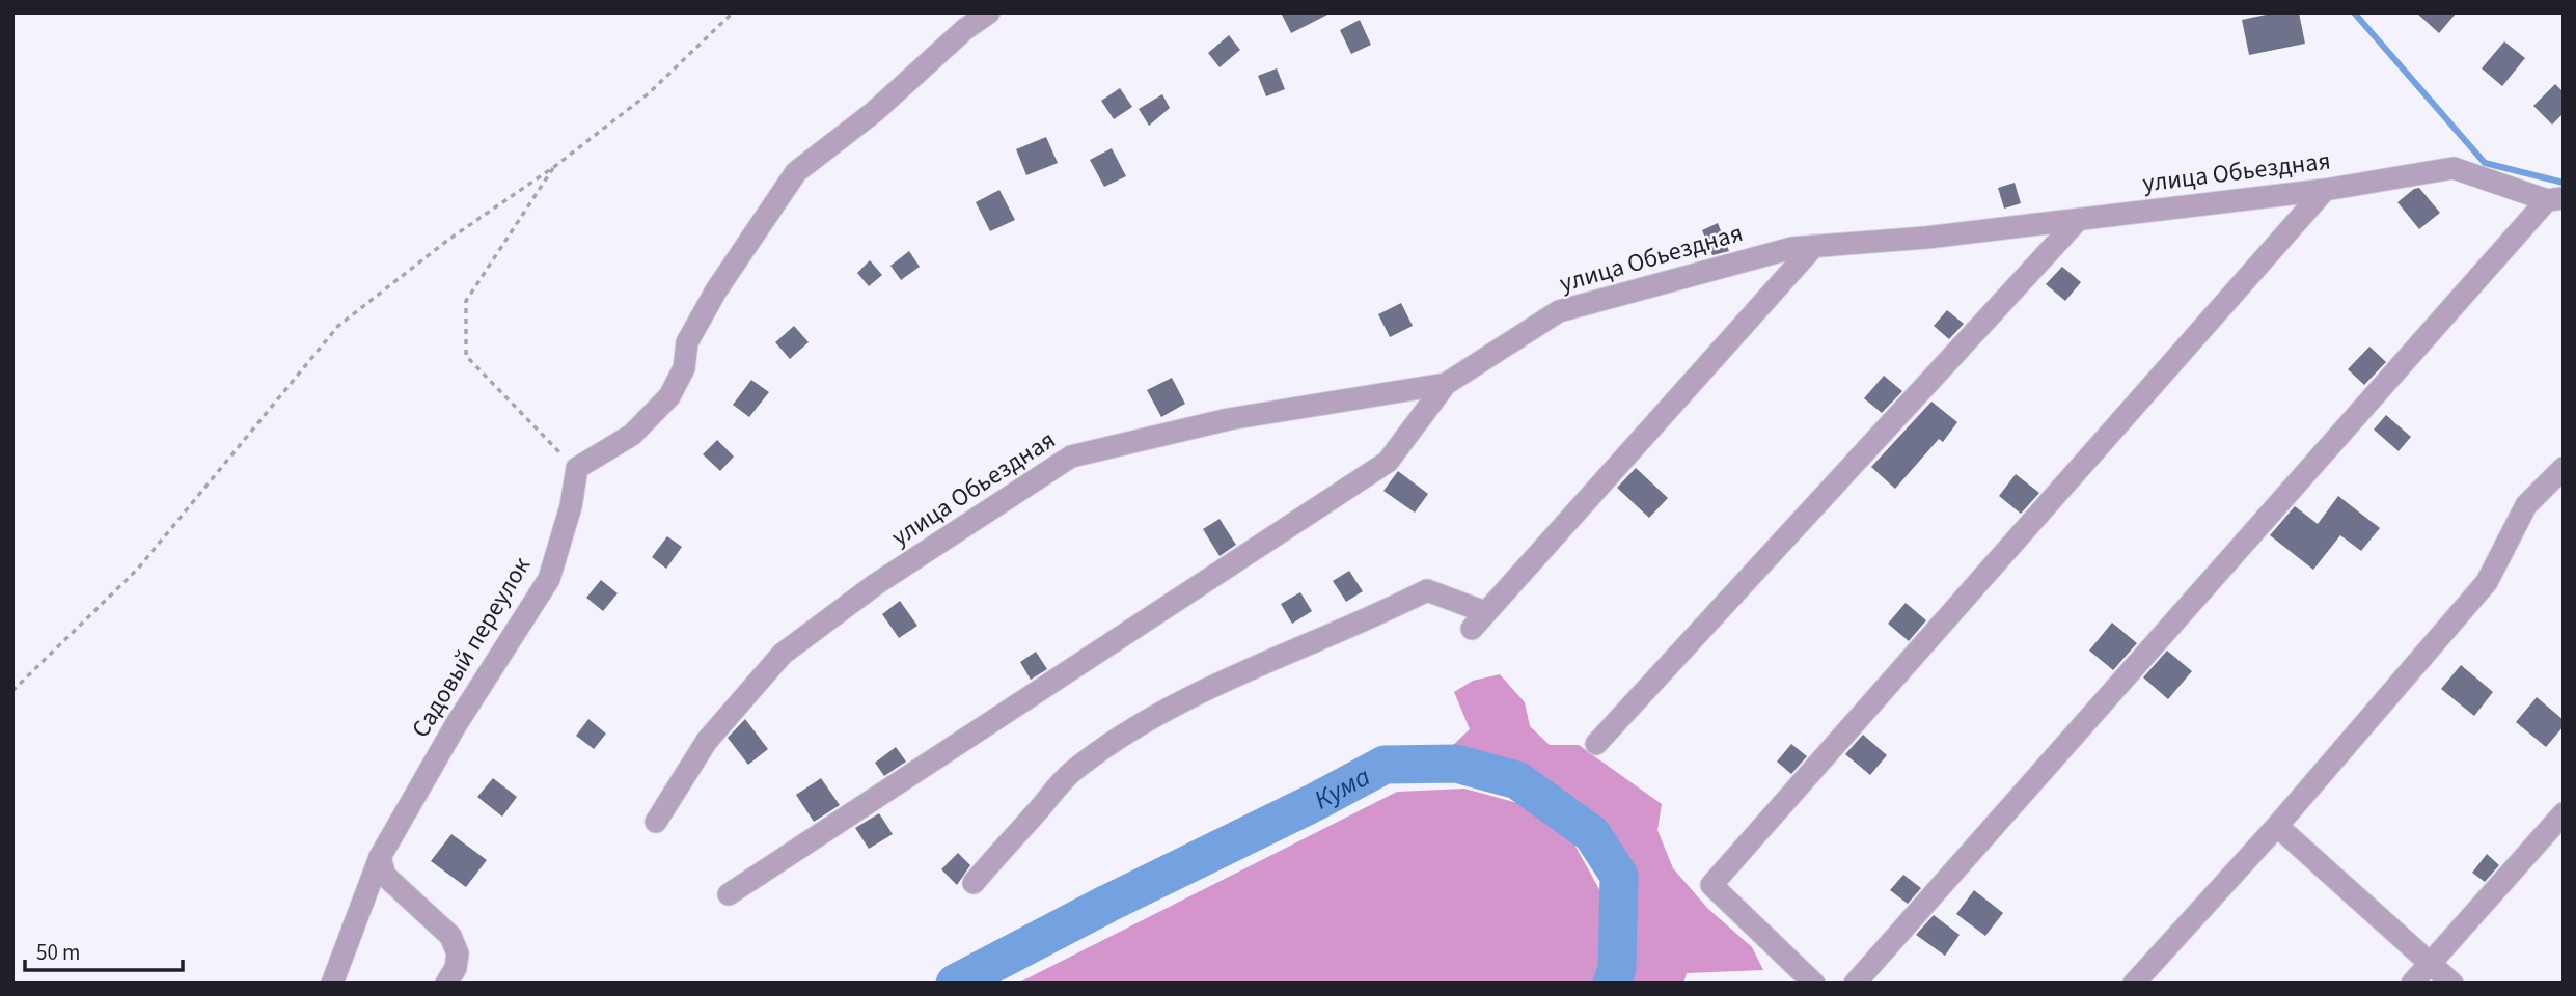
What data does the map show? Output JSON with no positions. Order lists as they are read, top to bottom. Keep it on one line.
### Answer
{"streets":{"street":["улица Обьездная","Садовый переулок"]},"water":["Кума"],"scale_bar":"50 m"}
